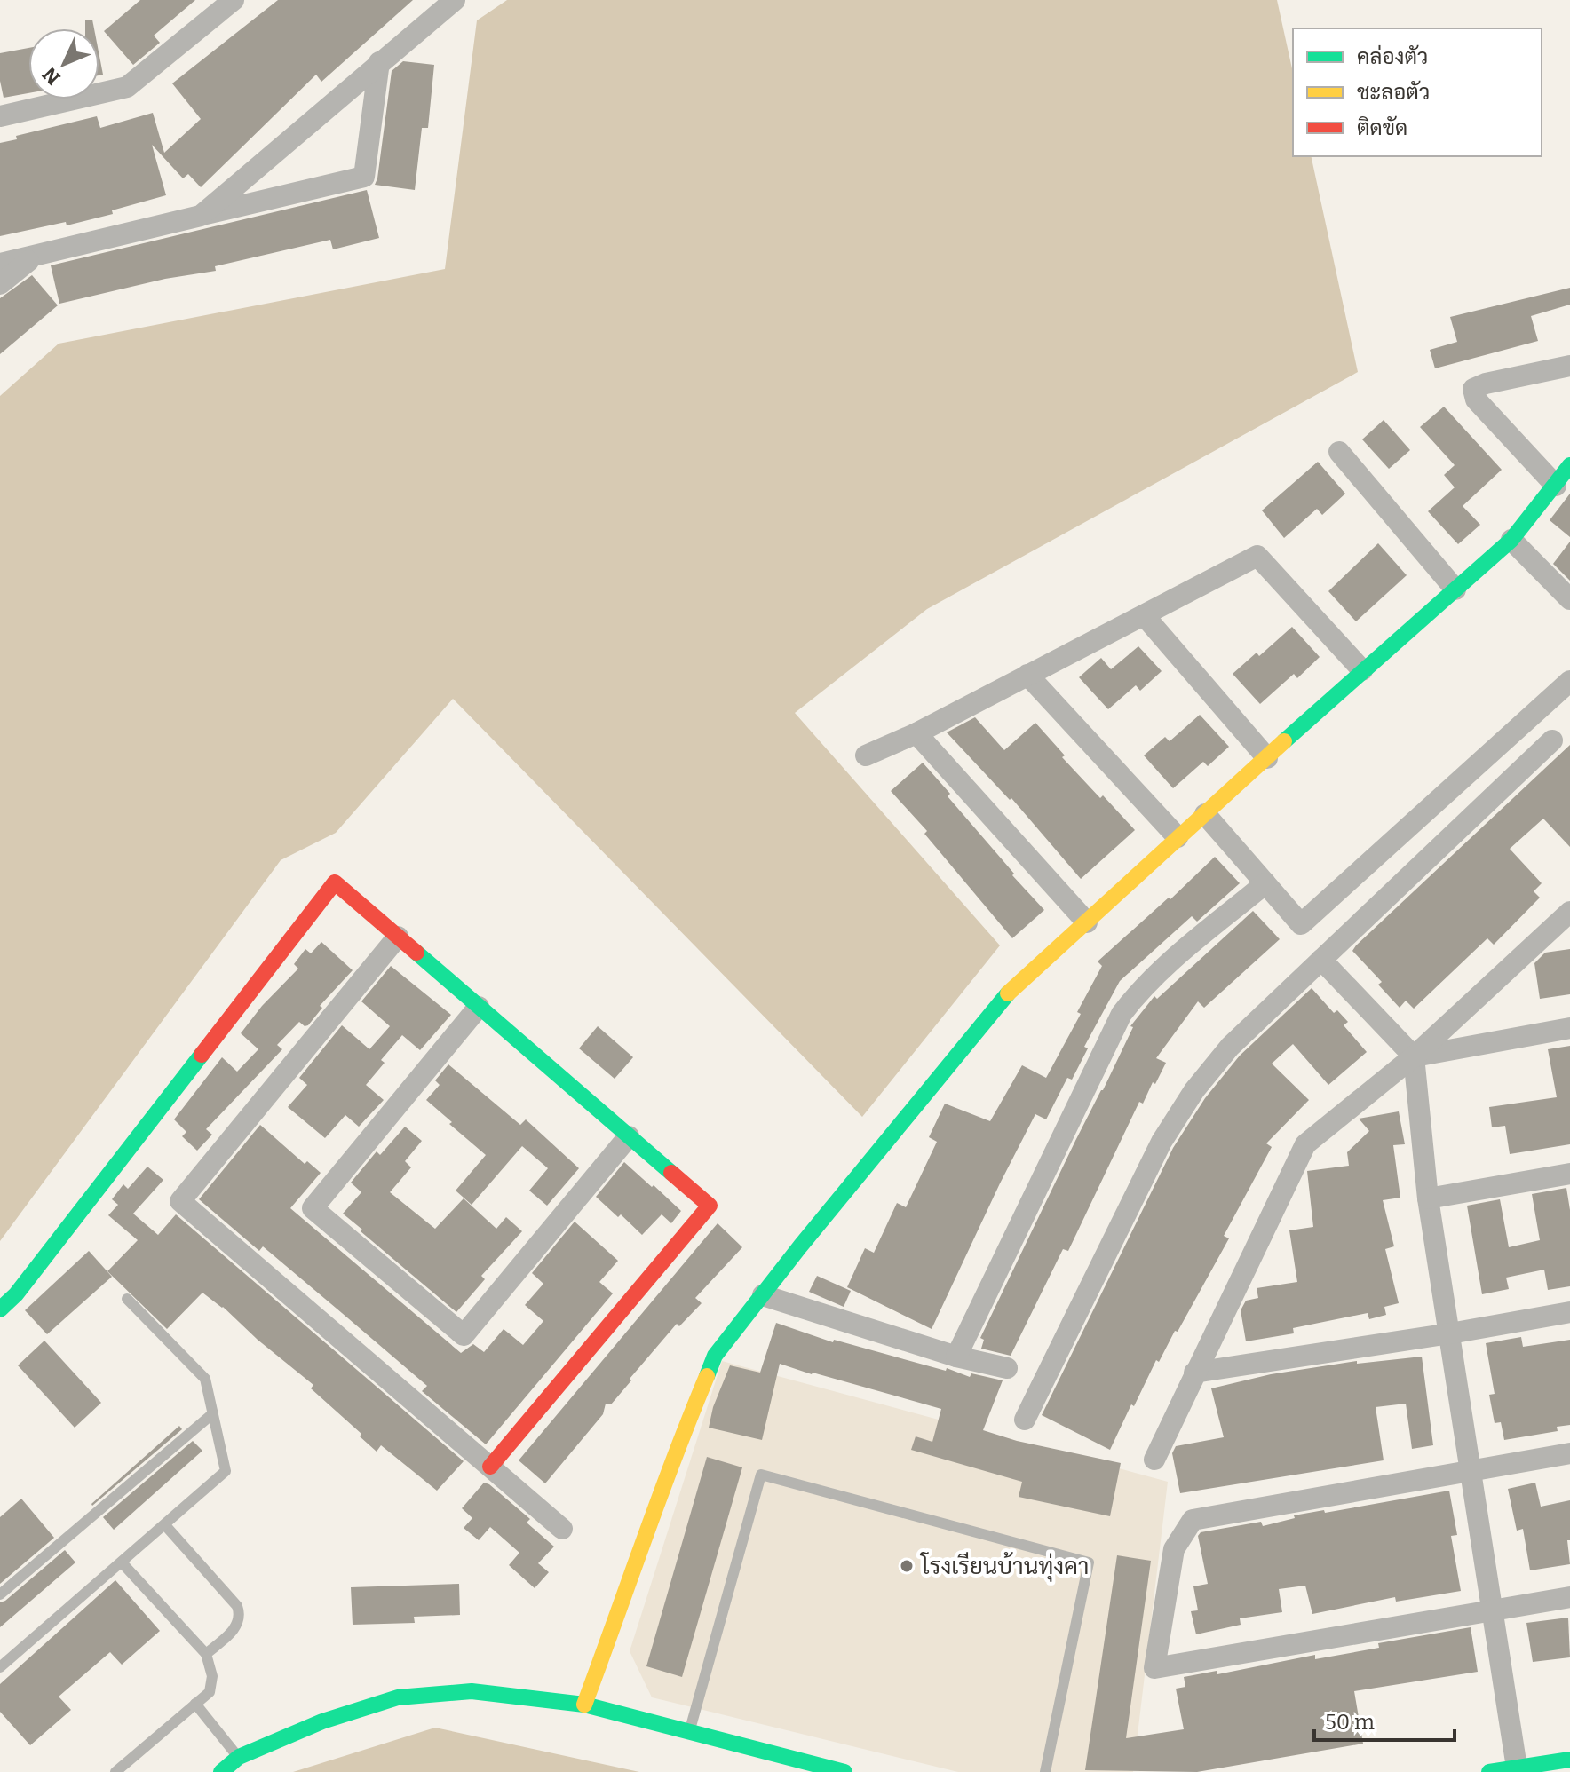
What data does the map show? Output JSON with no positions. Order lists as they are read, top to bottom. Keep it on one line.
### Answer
{"places":["โรงเรียนบ้านทุ่งคา"],"legend":["คล่องตัว","ชะลอตัว","ติดขัด"],"scale_bar":"50 m","north":"bottom left"}
